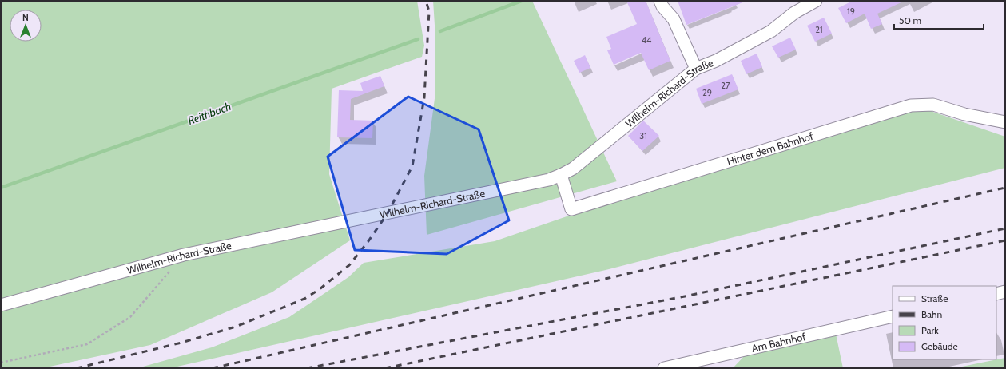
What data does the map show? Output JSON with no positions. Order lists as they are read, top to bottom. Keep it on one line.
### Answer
{"streets":{"street":["Wilhelm-Richard-Straße","Hinter dem Bahnhof","Am Bahnhof"]},"crossings":[["Wilhelm-Richard-Straße","Hinter dem Bahnhof"]],"water":["Reithbach"],"house_numbers":["19","21","44","27","29","31"],"legend":["Straße","Bahn","Park","Gebäude"],"scale_bar":"50 m","north":"top"}
